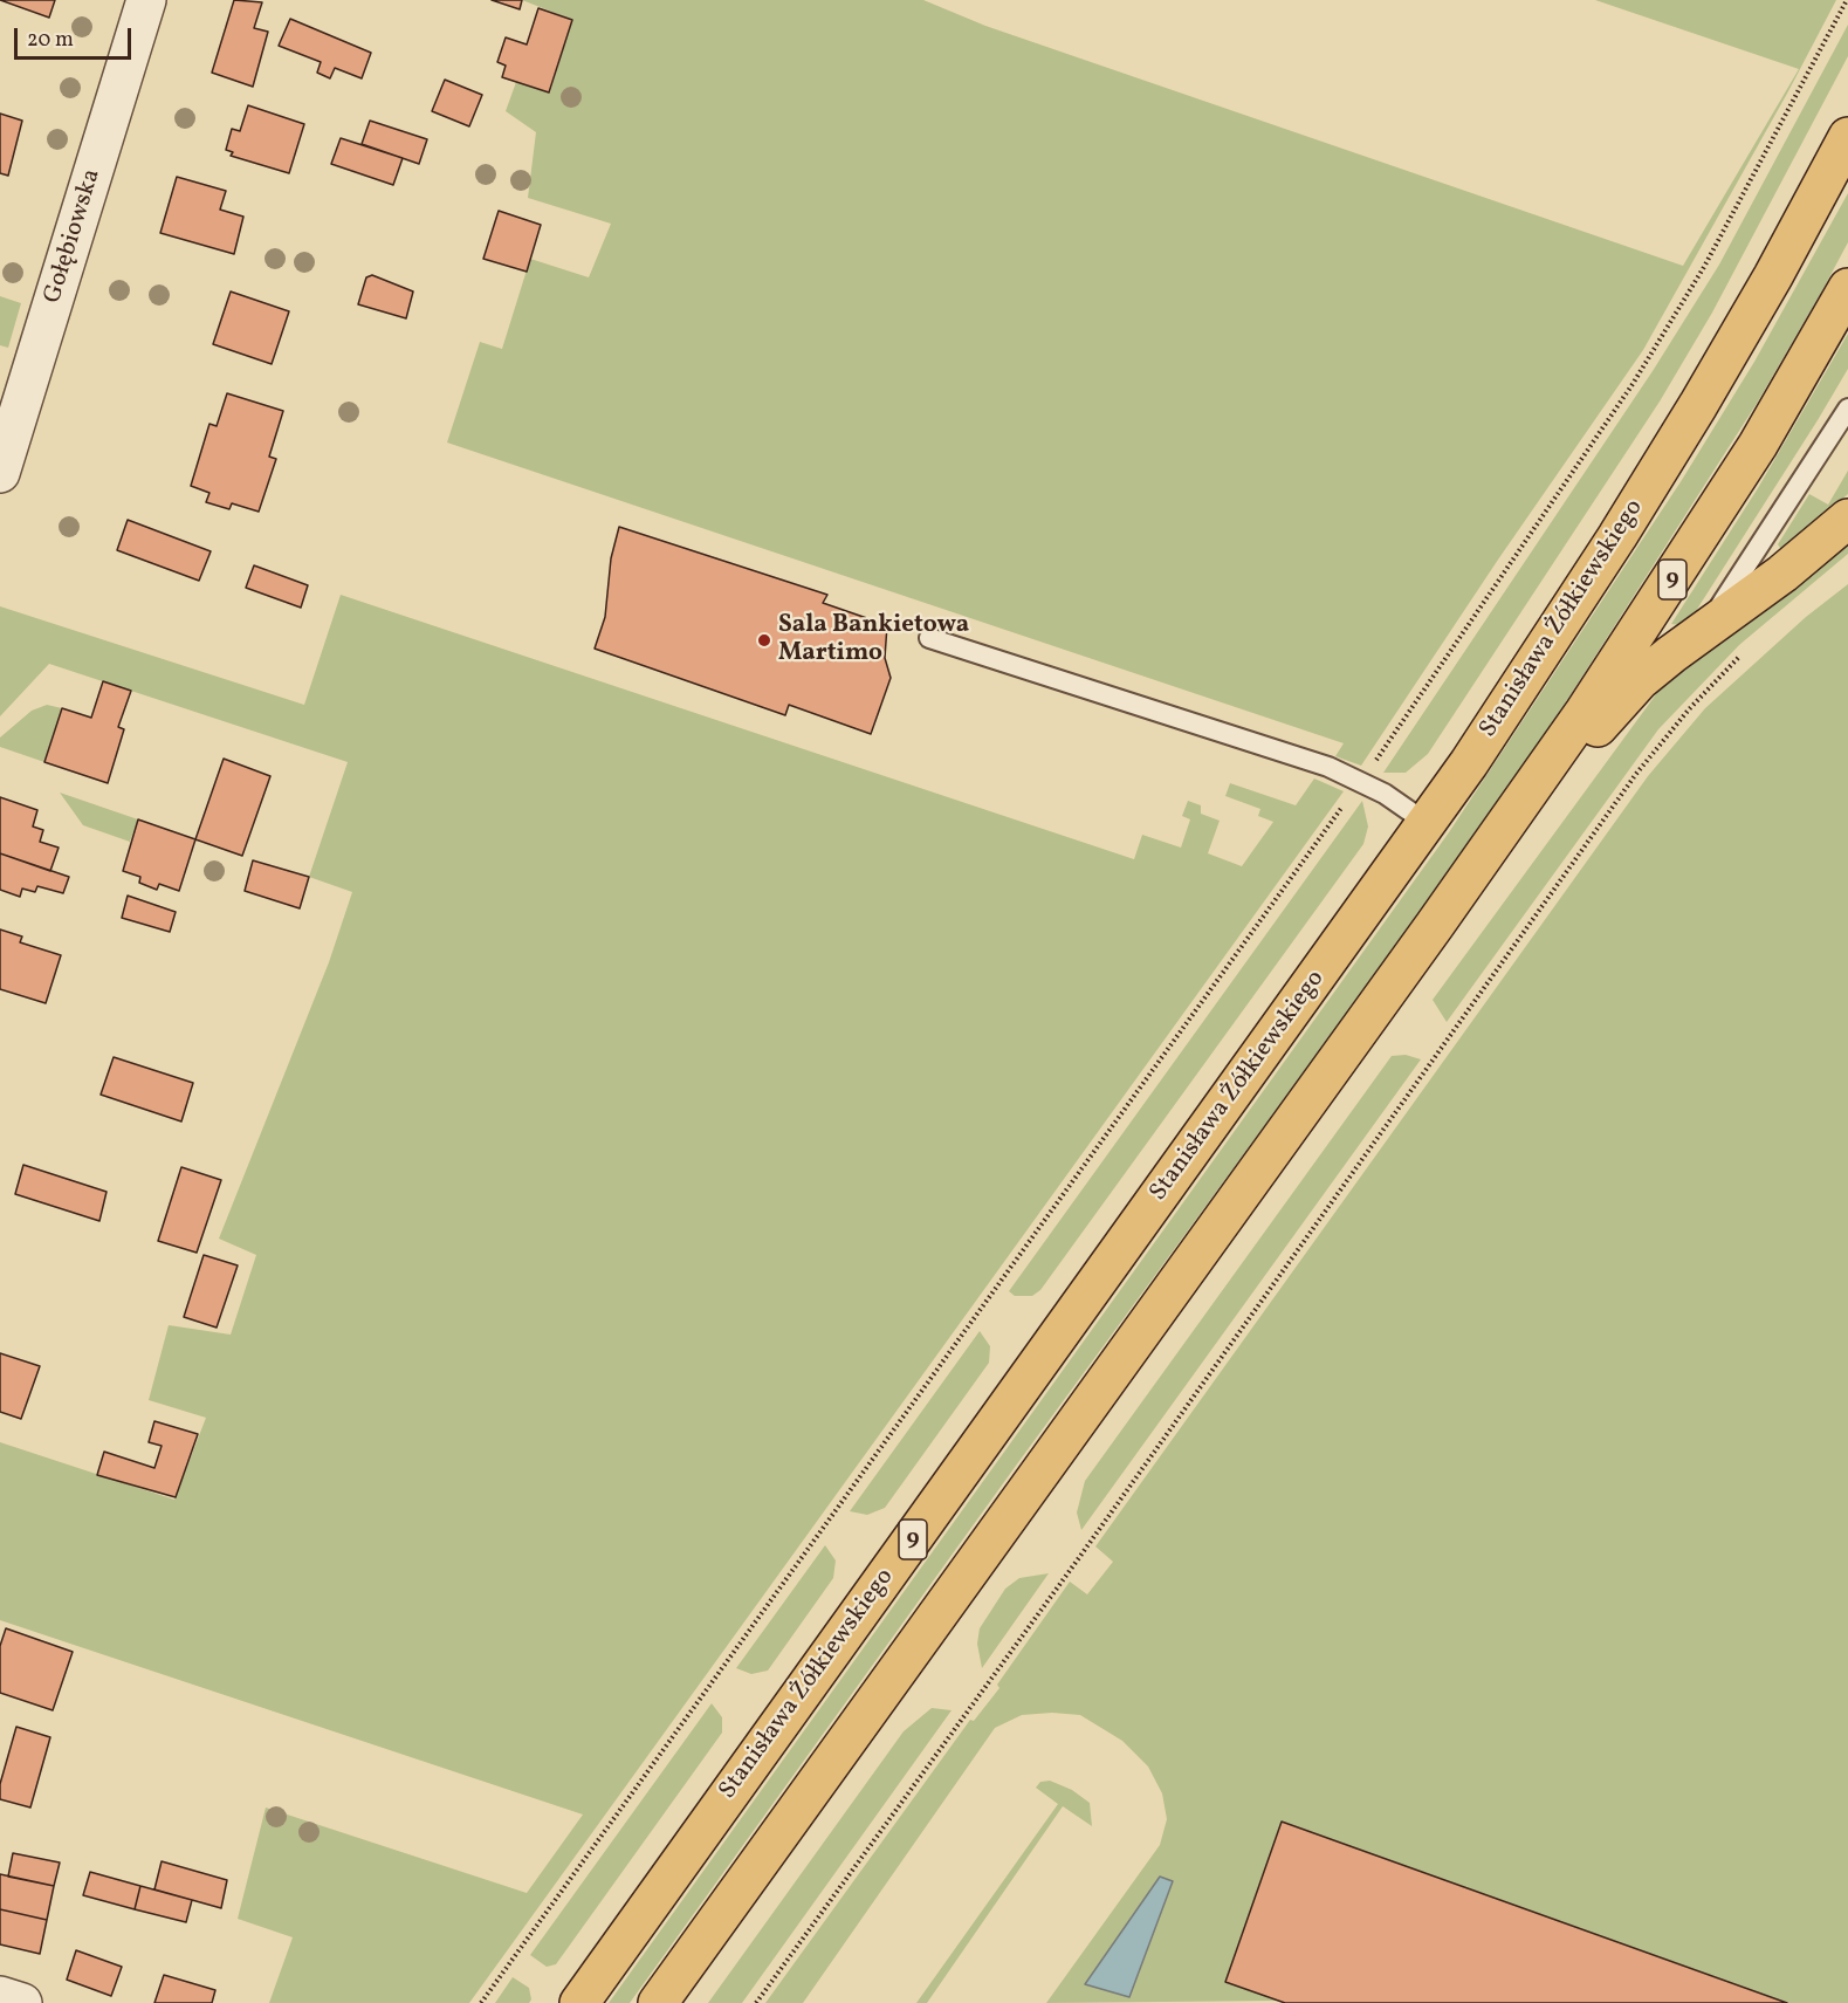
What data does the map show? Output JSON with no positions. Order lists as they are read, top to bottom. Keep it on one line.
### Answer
{"streets":{"main road":["9","Stanisława Żółkiewskiego"],"street":["Gołębiowska"]},"places":["Sala Bankietowa Martimo"],"scale_bar":"20 m"}
